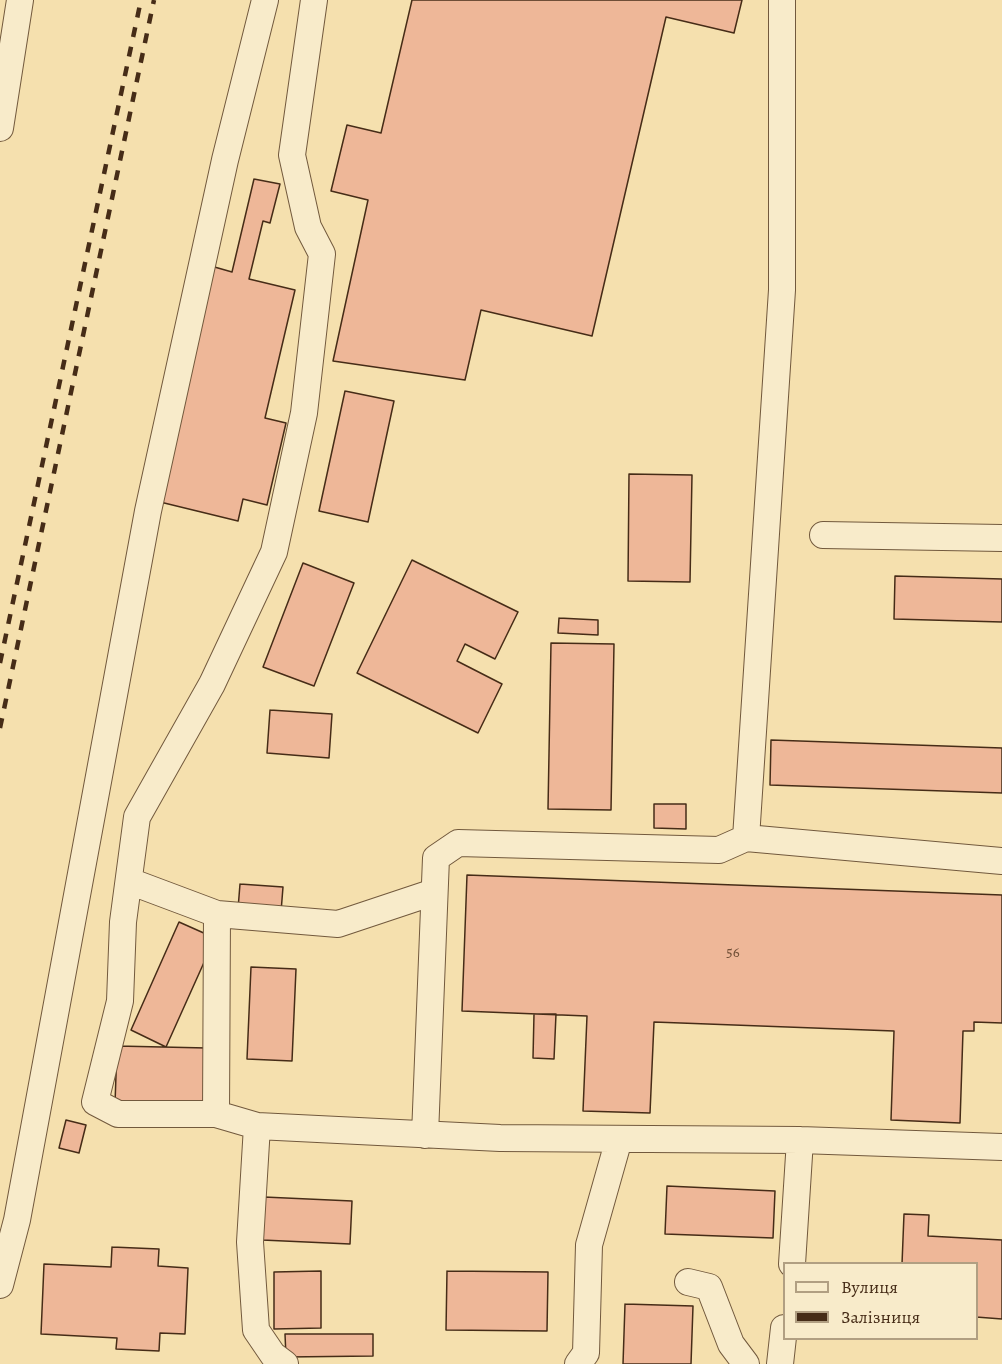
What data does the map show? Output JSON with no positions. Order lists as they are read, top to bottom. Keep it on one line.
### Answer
{"house_numbers":["56"],"legend":["Вулиця","Залізниця"]}
